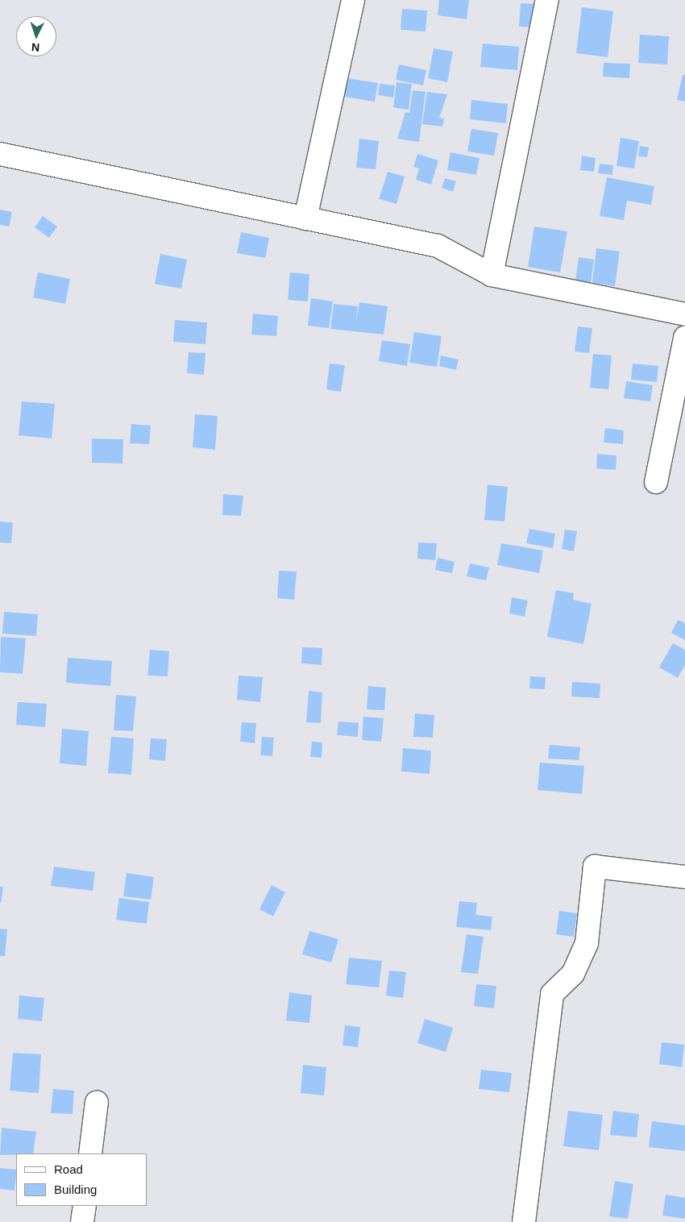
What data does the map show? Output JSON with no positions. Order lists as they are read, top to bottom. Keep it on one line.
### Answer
{"legend":["Road","Building"],"north":"bottom"}
